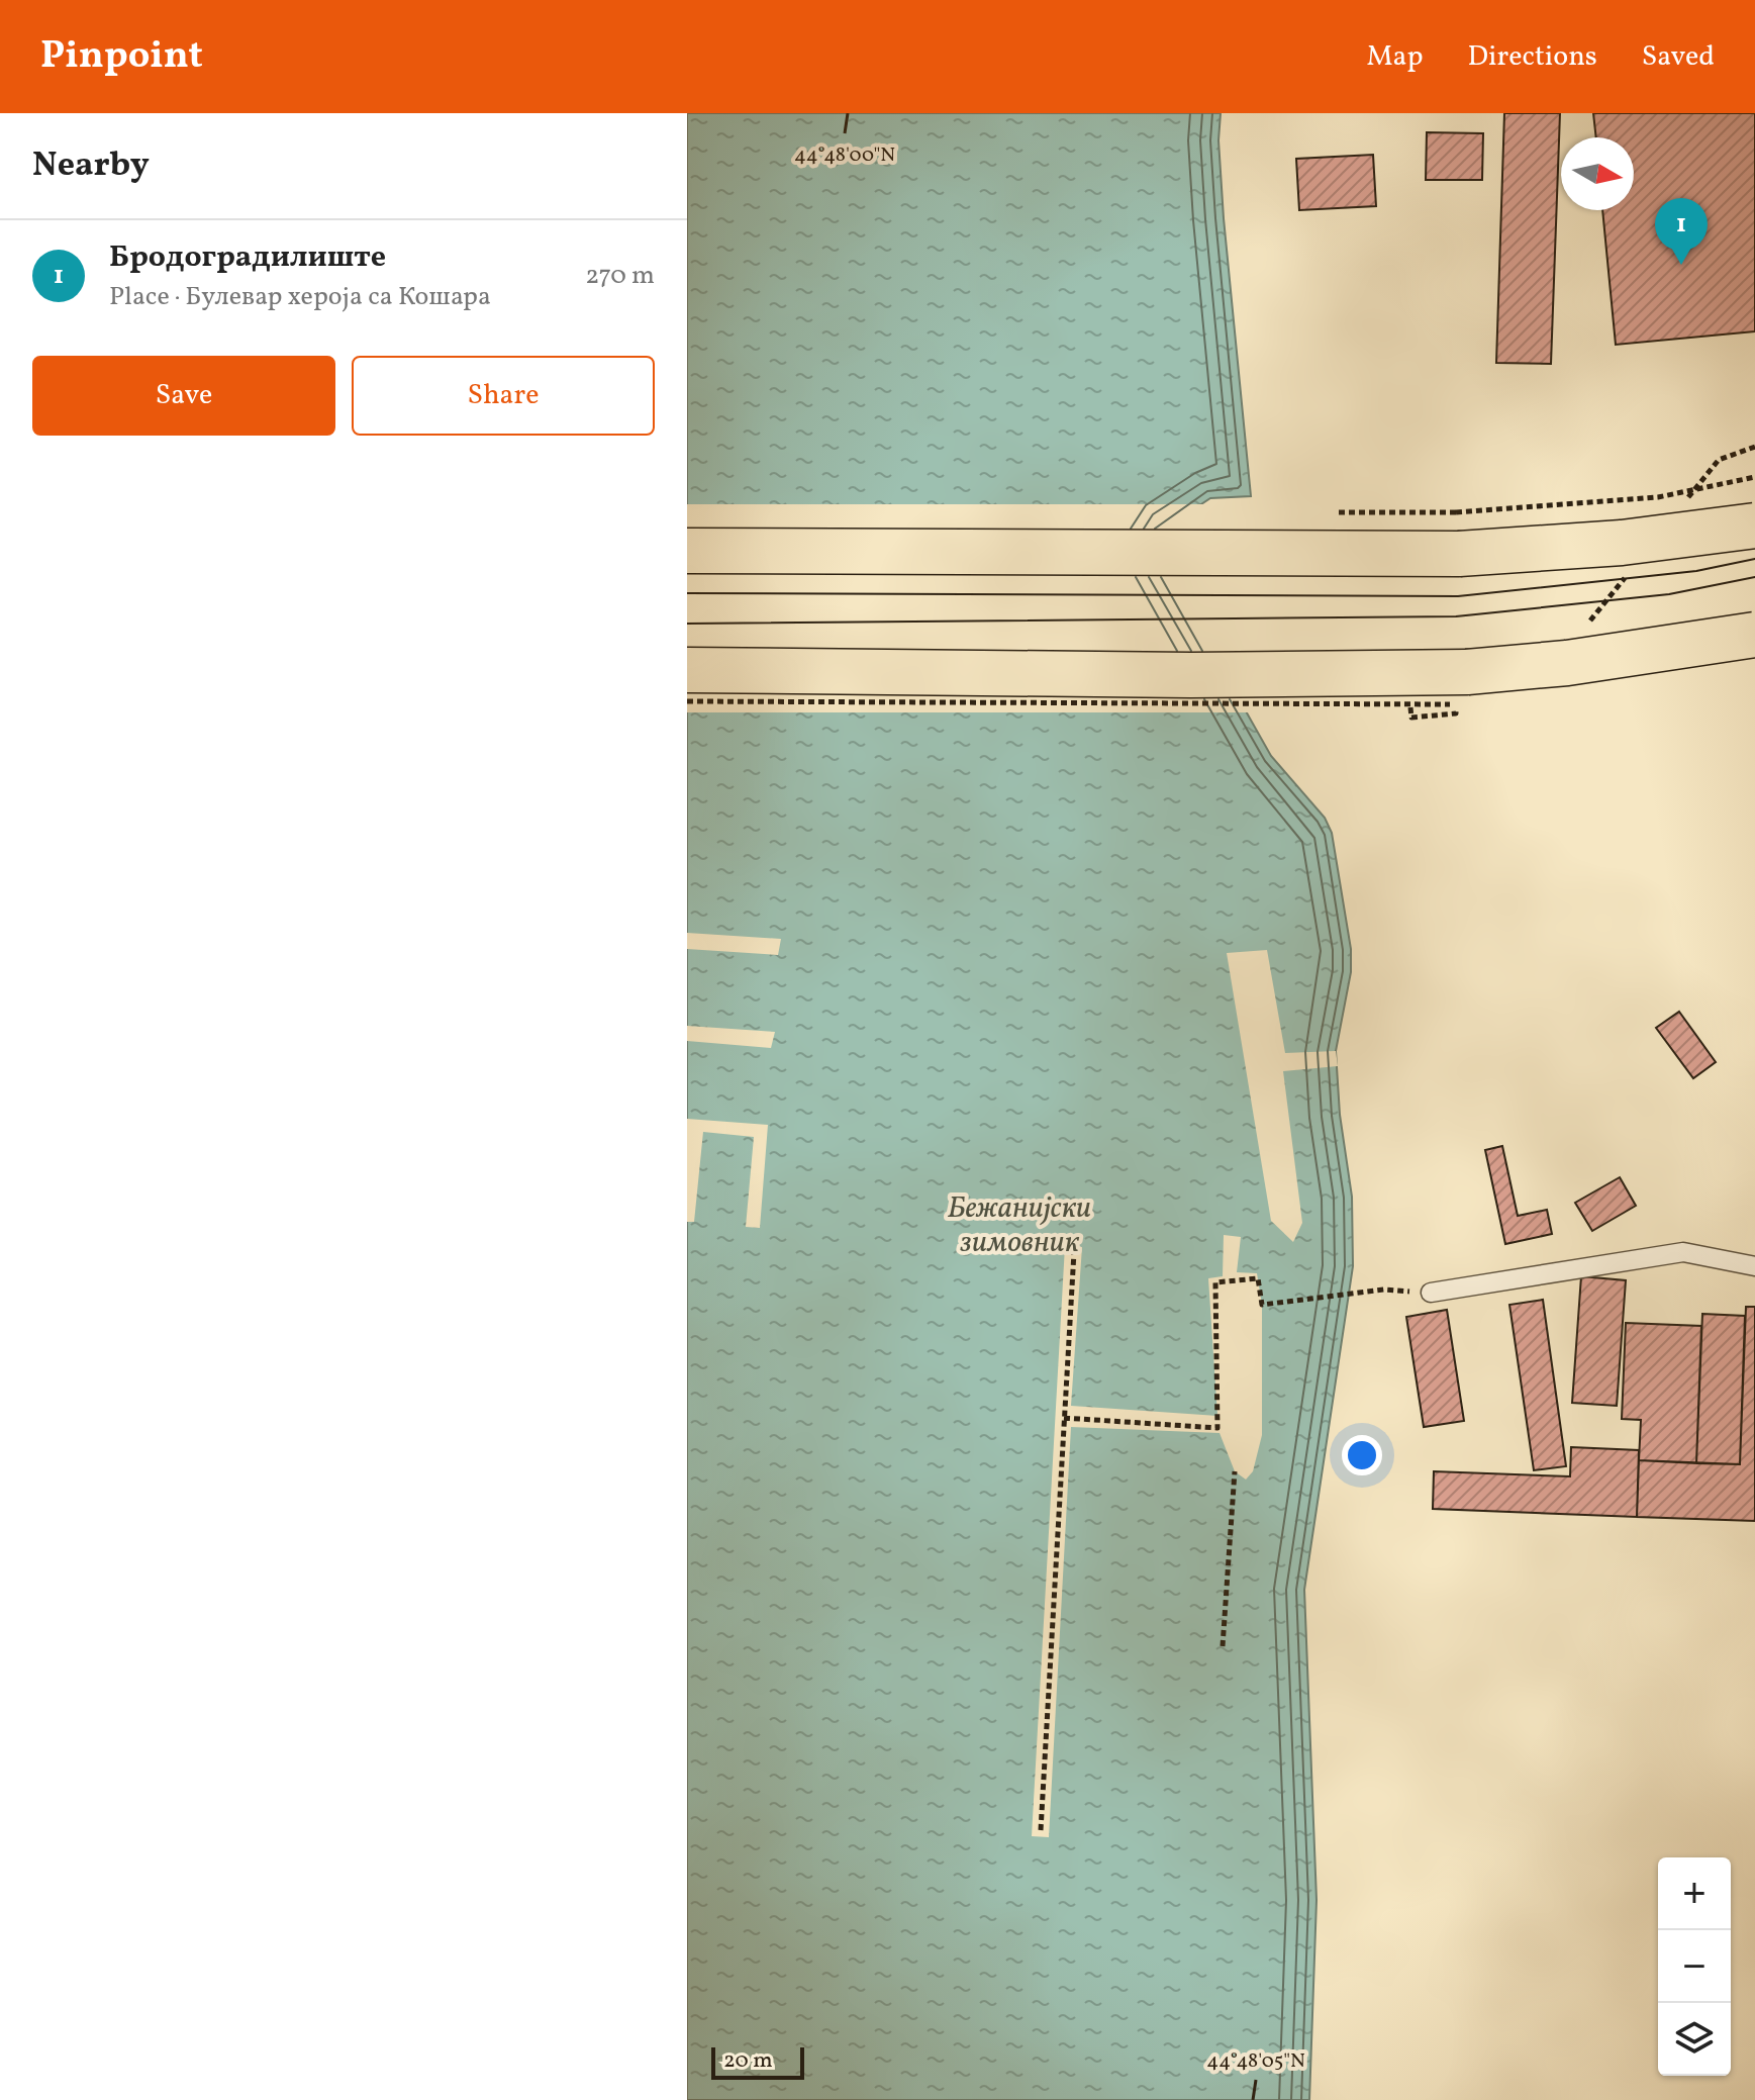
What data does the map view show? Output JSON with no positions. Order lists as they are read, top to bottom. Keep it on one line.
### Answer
{"water":["Бежанијски зимовник"],"scale_bar":"20 m","north":"right","page":{"header":"Pinpoint","nav":["Map","Directions","Saved"],"heading":"Nearby","pins":"1","list":[{"mark":"1","name":"Бродоградилиште","note":"Place · Булевар хероја са Кошара","value":"270 m"}],"buttons":["Save","Share"],"map_buttons":["+","−"],"scale":"20 m"},"coordinates":["44°48'00\"N","44°48'05\"N"]}
